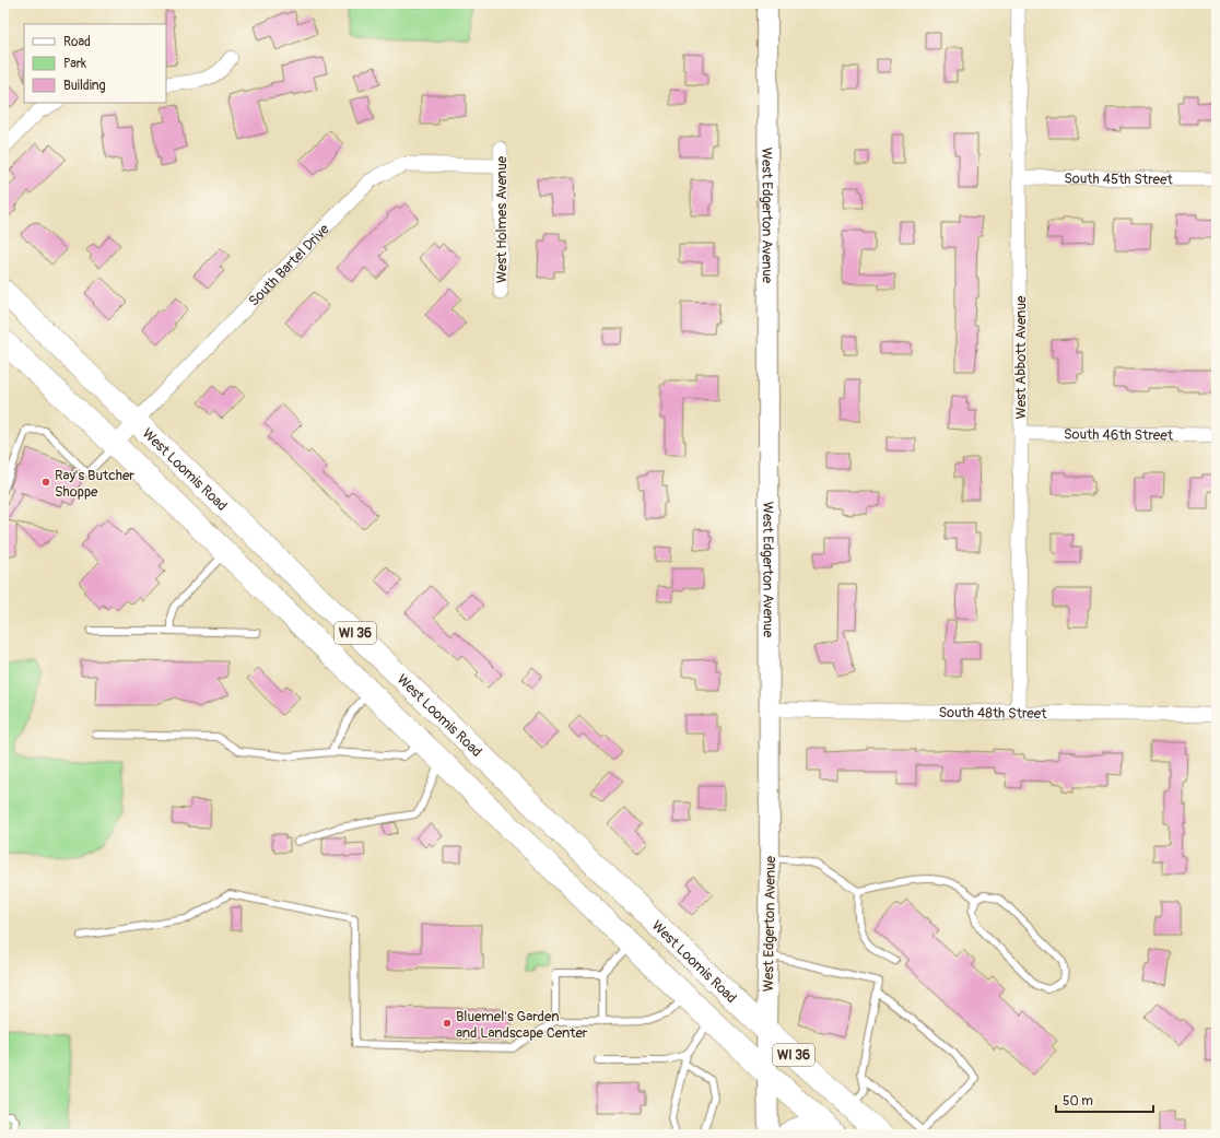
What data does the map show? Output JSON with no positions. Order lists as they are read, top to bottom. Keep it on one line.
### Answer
{"streets":{"main road":["West Loomis Road","WI 36"],"street":["South 45th Street","West Edgerton Avenue","West Holmes Avenue","South Bartel Drive","West Abbott Avenue","South 46th Street","South 48th Street"]},"crossings":[["South 45th Street","West Abbott Avenue"],["West Edgerton Avenue","West Loomis Road"],["West Edgerton Avenue","WI 36"],["West Edgerton Avenue","South 48th Street"],["West Holmes Avenue","South Bartel Drive"],["South Bartel Drive","West Loomis Road"],["South Bartel Drive","WI 36"],["West Abbott Avenue","South 46th Street"],["West Abbott Avenue","South 48th Street"]],"places":["Ray's Butcher Shoppe","Bluemel's Garden and Landscape Center"],"legend":["Road","Park","Building"],"scale_bar":"50 m"}
